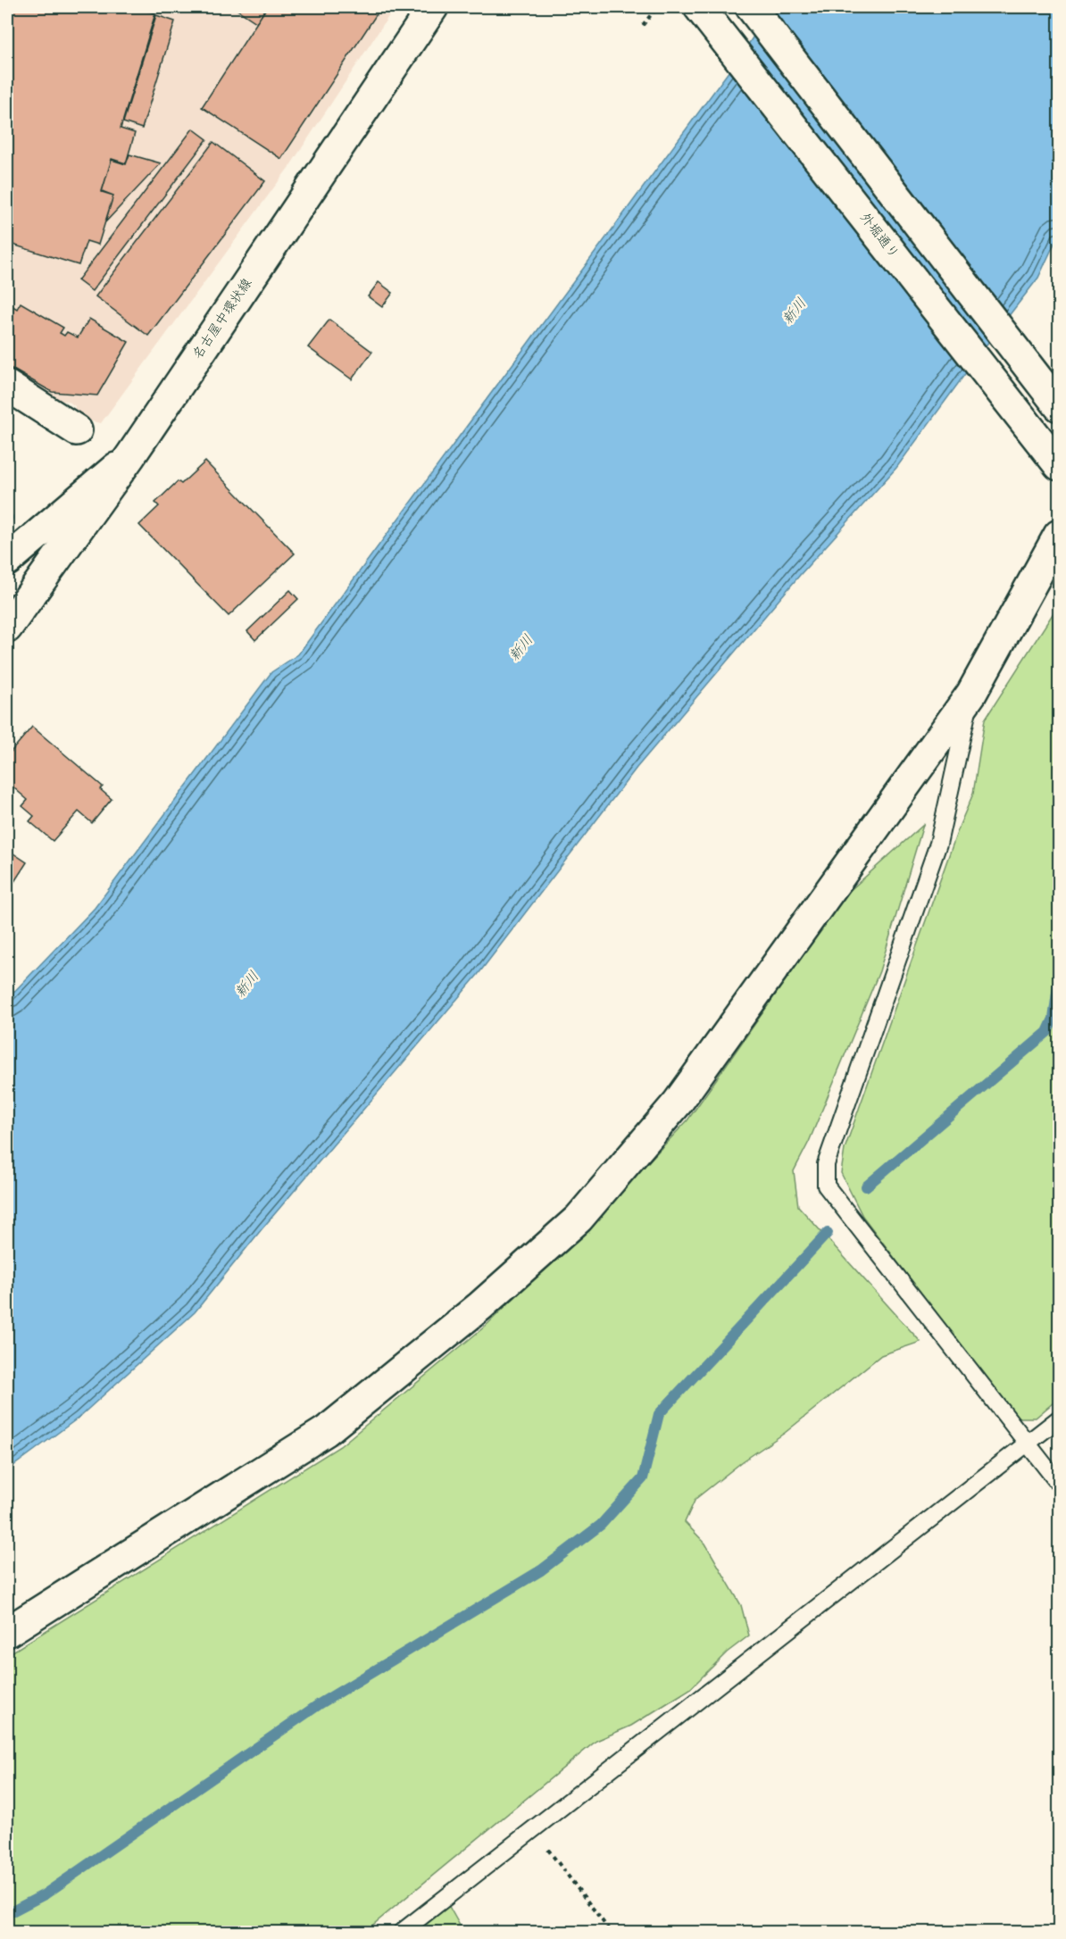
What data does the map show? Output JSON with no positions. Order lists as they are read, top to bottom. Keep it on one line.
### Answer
{"streets":{"main road":["外堀通り","名古屋中環状線"]},"water":["新川"]}
